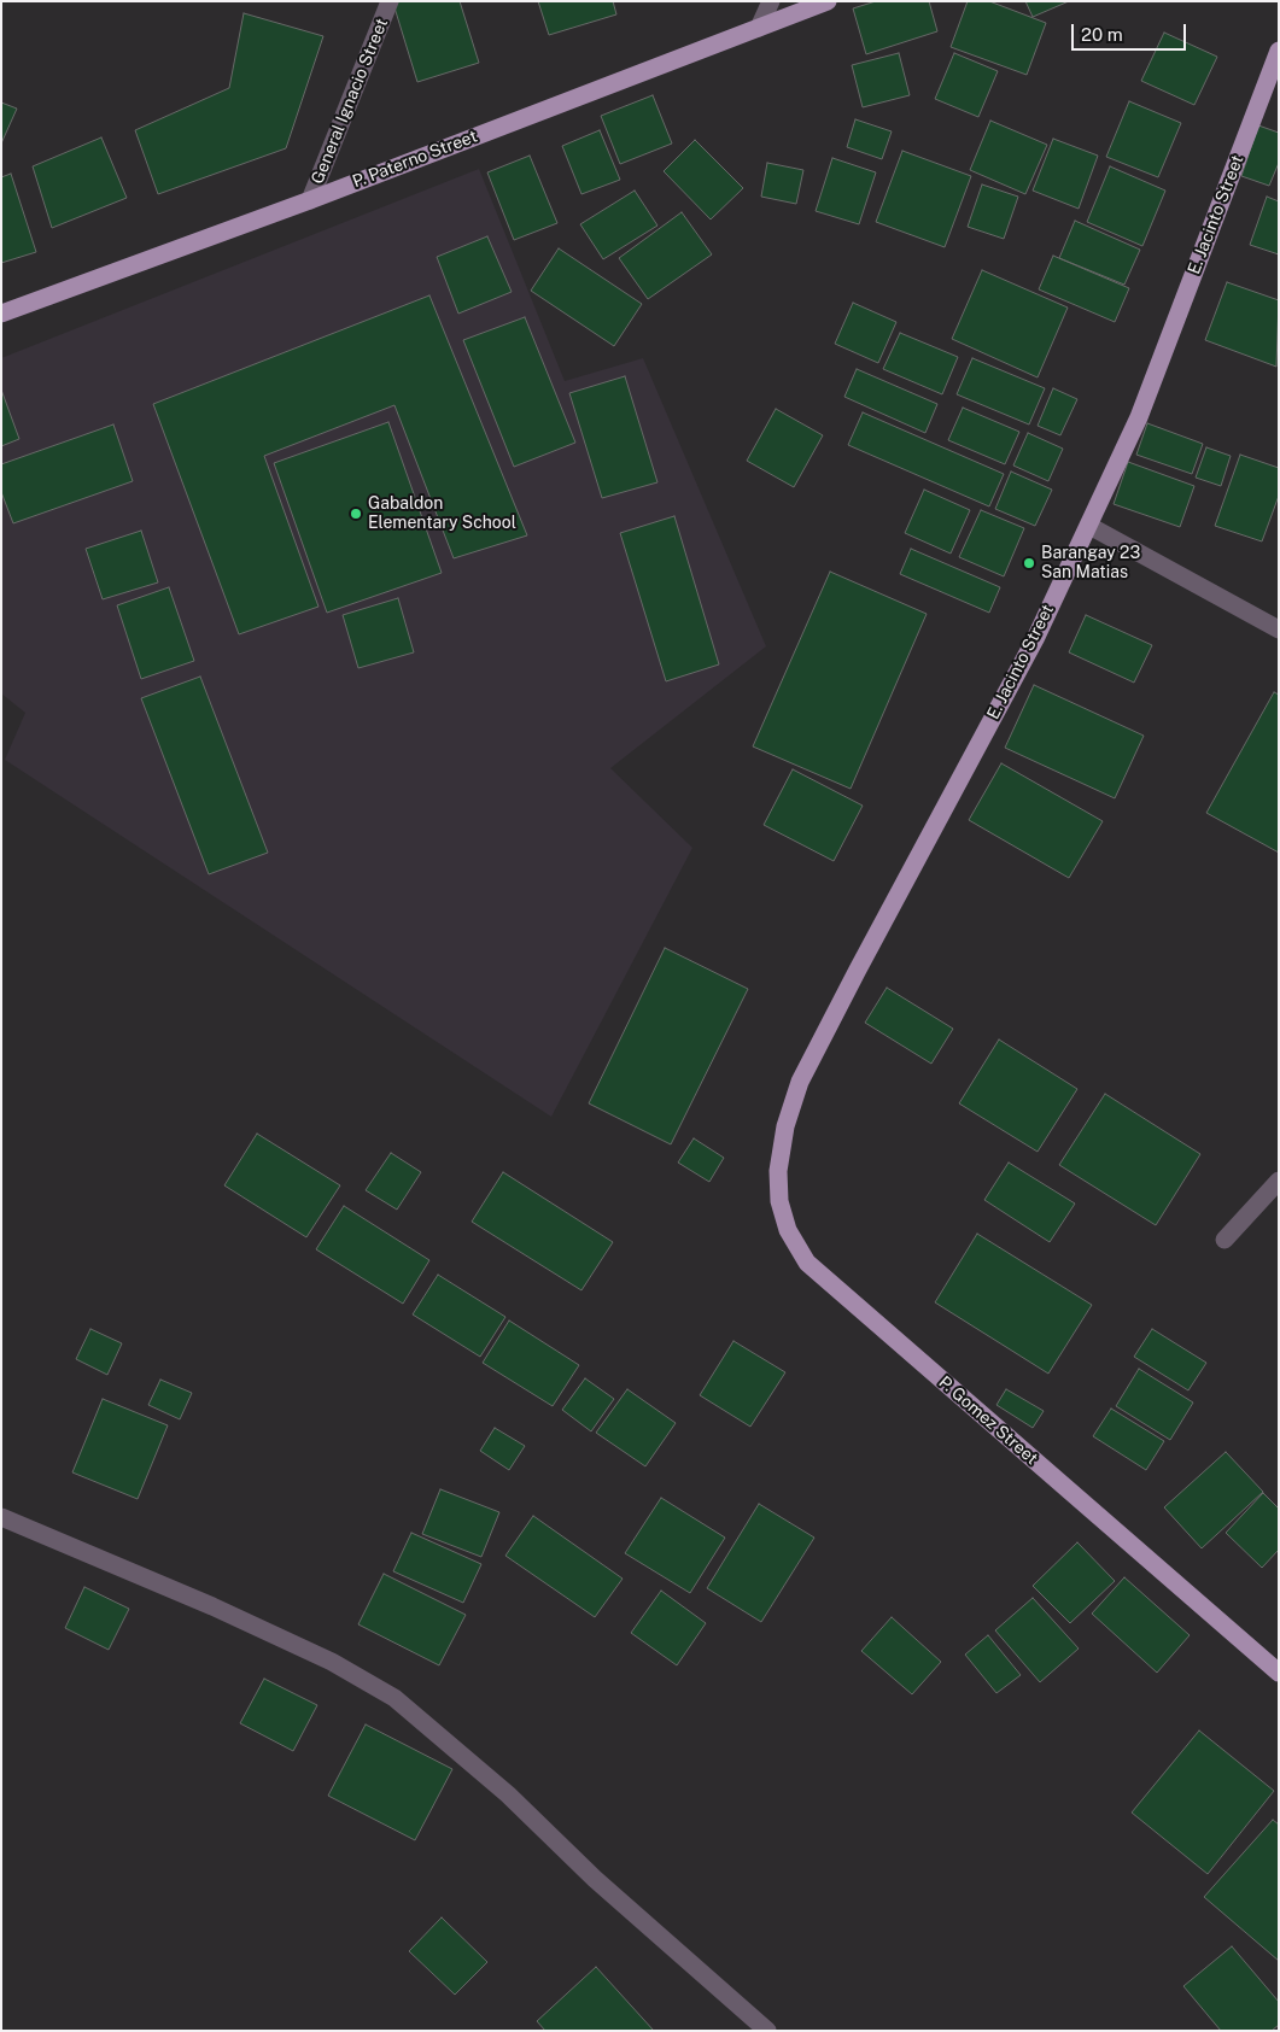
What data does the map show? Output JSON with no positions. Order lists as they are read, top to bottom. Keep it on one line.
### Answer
{"streets":{"main road":["P. Paterno Street","E. Jacinto Street","P. Gomez Street"],"street":["General Ignacio Street"]},"crossings":[["General Ignacio Street","P. Paterno Street"],["E. Jacinto Street","P. Gomez Street"]],"places":["Gabaldon Elementary School","Barangay 23 San Matias"],"scale_bar":"20 m"}
